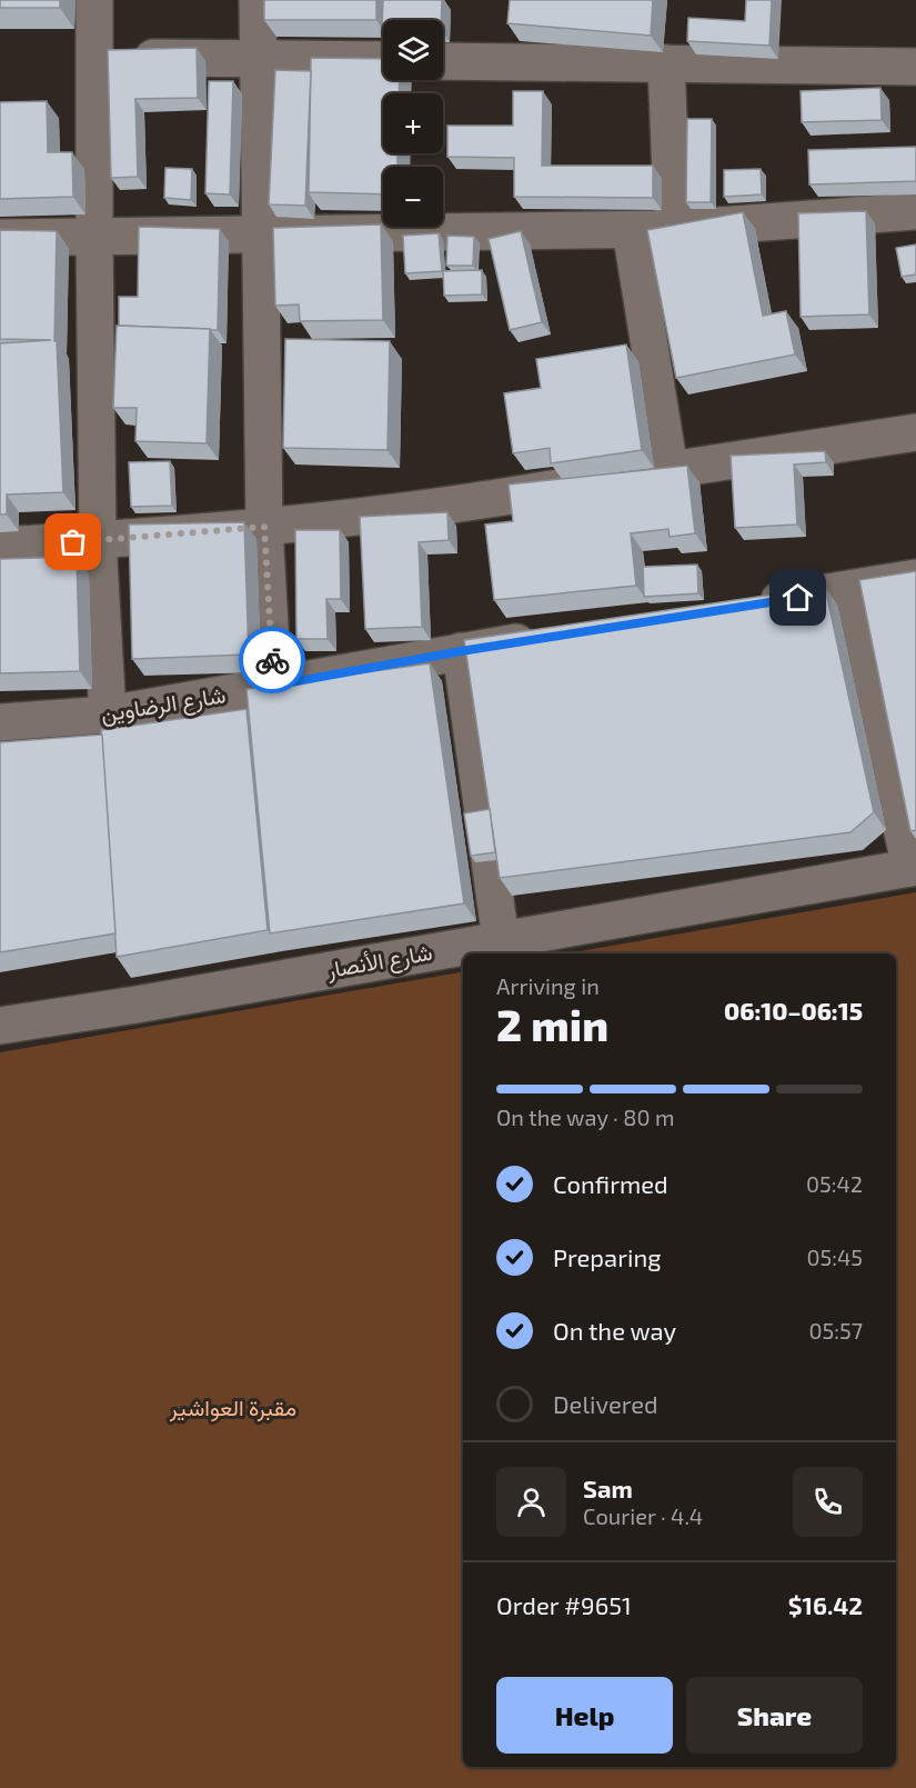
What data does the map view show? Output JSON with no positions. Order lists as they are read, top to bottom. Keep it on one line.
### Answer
{"streets":{"street":["شارع الرضاوين","شارع الأنصار"]},"parks":["مقبرة العواشير"],"page":{"map_buttons":["+","−"],"heading":["2 min","Arriving in","06:10–06:15"],"panel":["Sam","Courier · 4.4","Order #9651","$16.42"],"bar":"On the way · 80 m","list":[["Confirmed","05:42"],["Preparing","05:45"],["On the way","05:57"],"Delivered"],"buttons":["Help","Share"]}}
